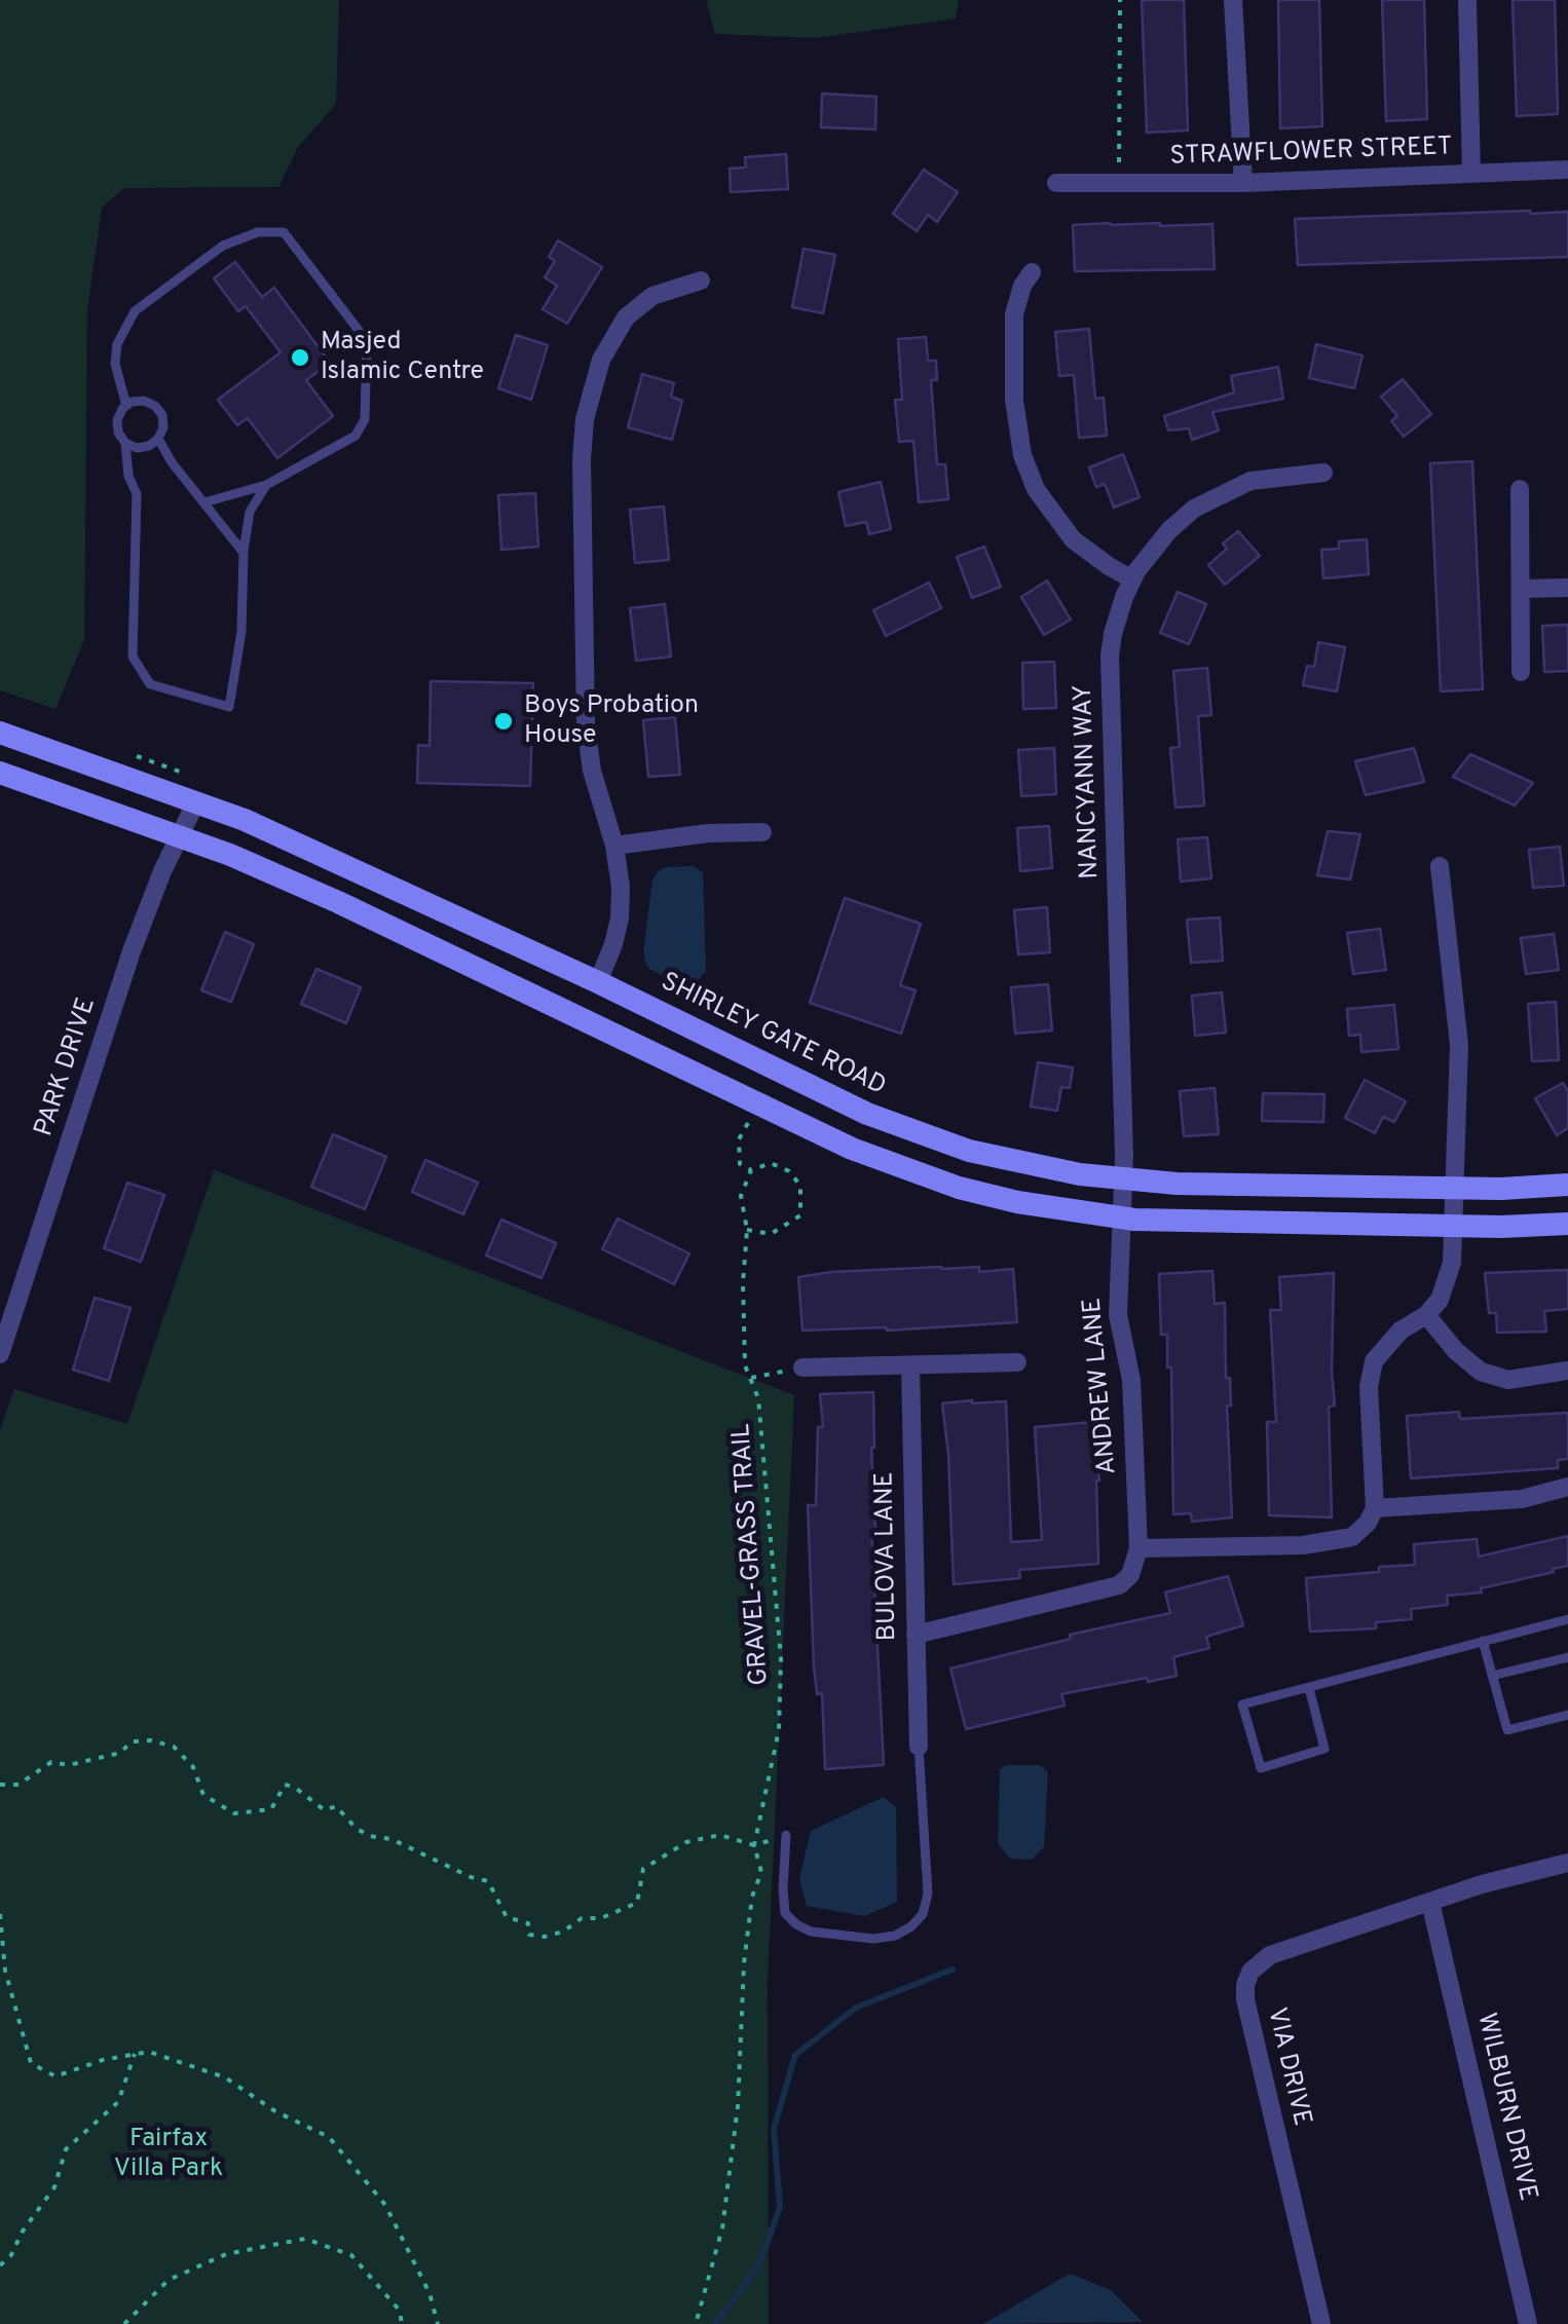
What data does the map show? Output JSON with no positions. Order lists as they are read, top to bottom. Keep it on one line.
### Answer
{"streets":{"main road":["SHIRLEY GATE ROAD"],"street":["STRAWFLOWER STREET","NANCYANN WAY","PARK DRIVE","ANDREW LANE","BULOVA LANE","VIA DRIVE","WILBURN DRIVE"],"path":["GRAVEL-GRASS TRAIL"]},"crossings":[["NANCYANN WAY","SHIRLEY GATE ROAD"],["NANCYANN WAY","ANDREW LANE"],["SHIRLEY GATE ROAD","PARK DRIVE"],["VIA DRIVE","WILBURN DRIVE"]],"parks":["Fairfax Villa Park"],"places":["Masjed Islamic Centre","Boys Probation House"]}
